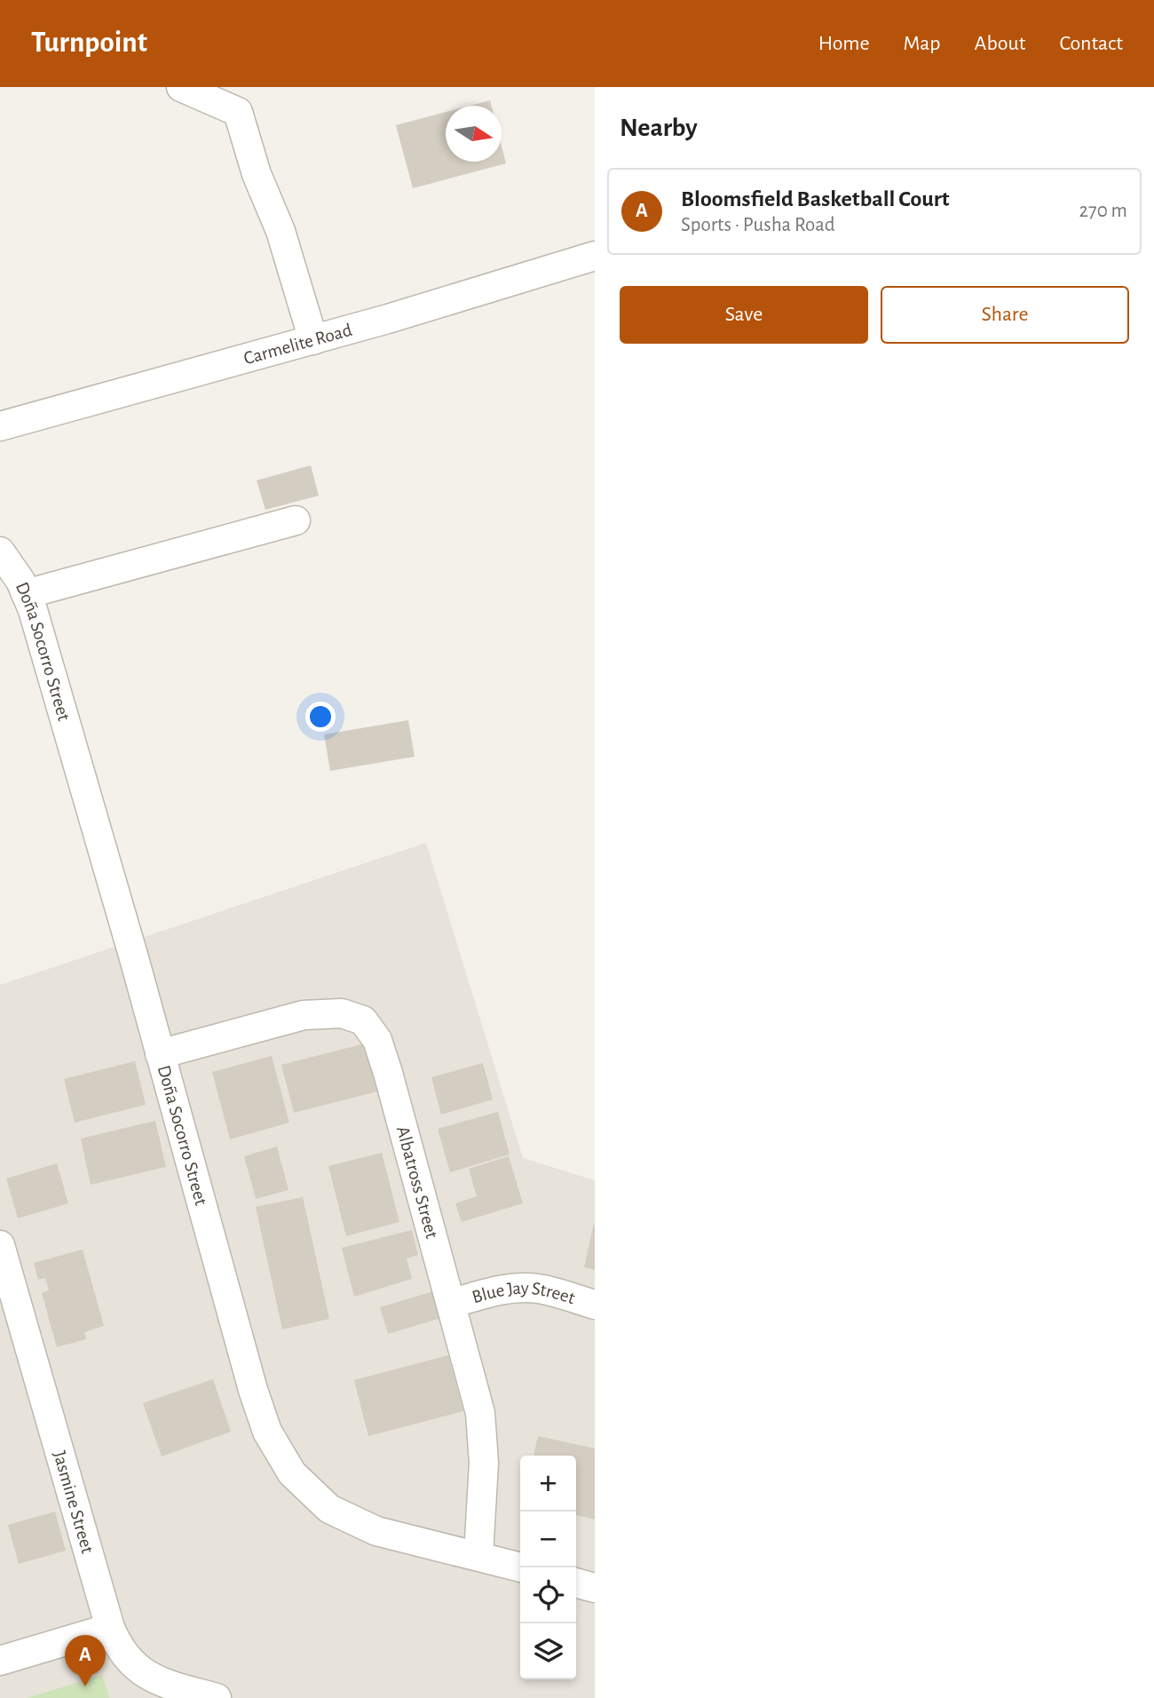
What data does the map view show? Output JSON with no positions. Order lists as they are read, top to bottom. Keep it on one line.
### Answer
{"streets":{"street":["Carmelite Road","Doña Socorro Street","Albatross Street","Blue Jay Street","Jasmine Street"]},"crossings":[["Doña Socorro Street","Albatross Street"],["Albatross Street","Blue Jay Street"]],"north":"right","page":{"header":"Turnpoint","nav":["Home","Map","About","Contact"],"heading":"Nearby","list":[{"mark":"A","name":"Bloomsfield Basketball Court","note":"Sports · Pusha Road","value":"270 m"}],"buttons":["Save","Share"],"map_buttons":["+","−"],"pins":"A"}}
